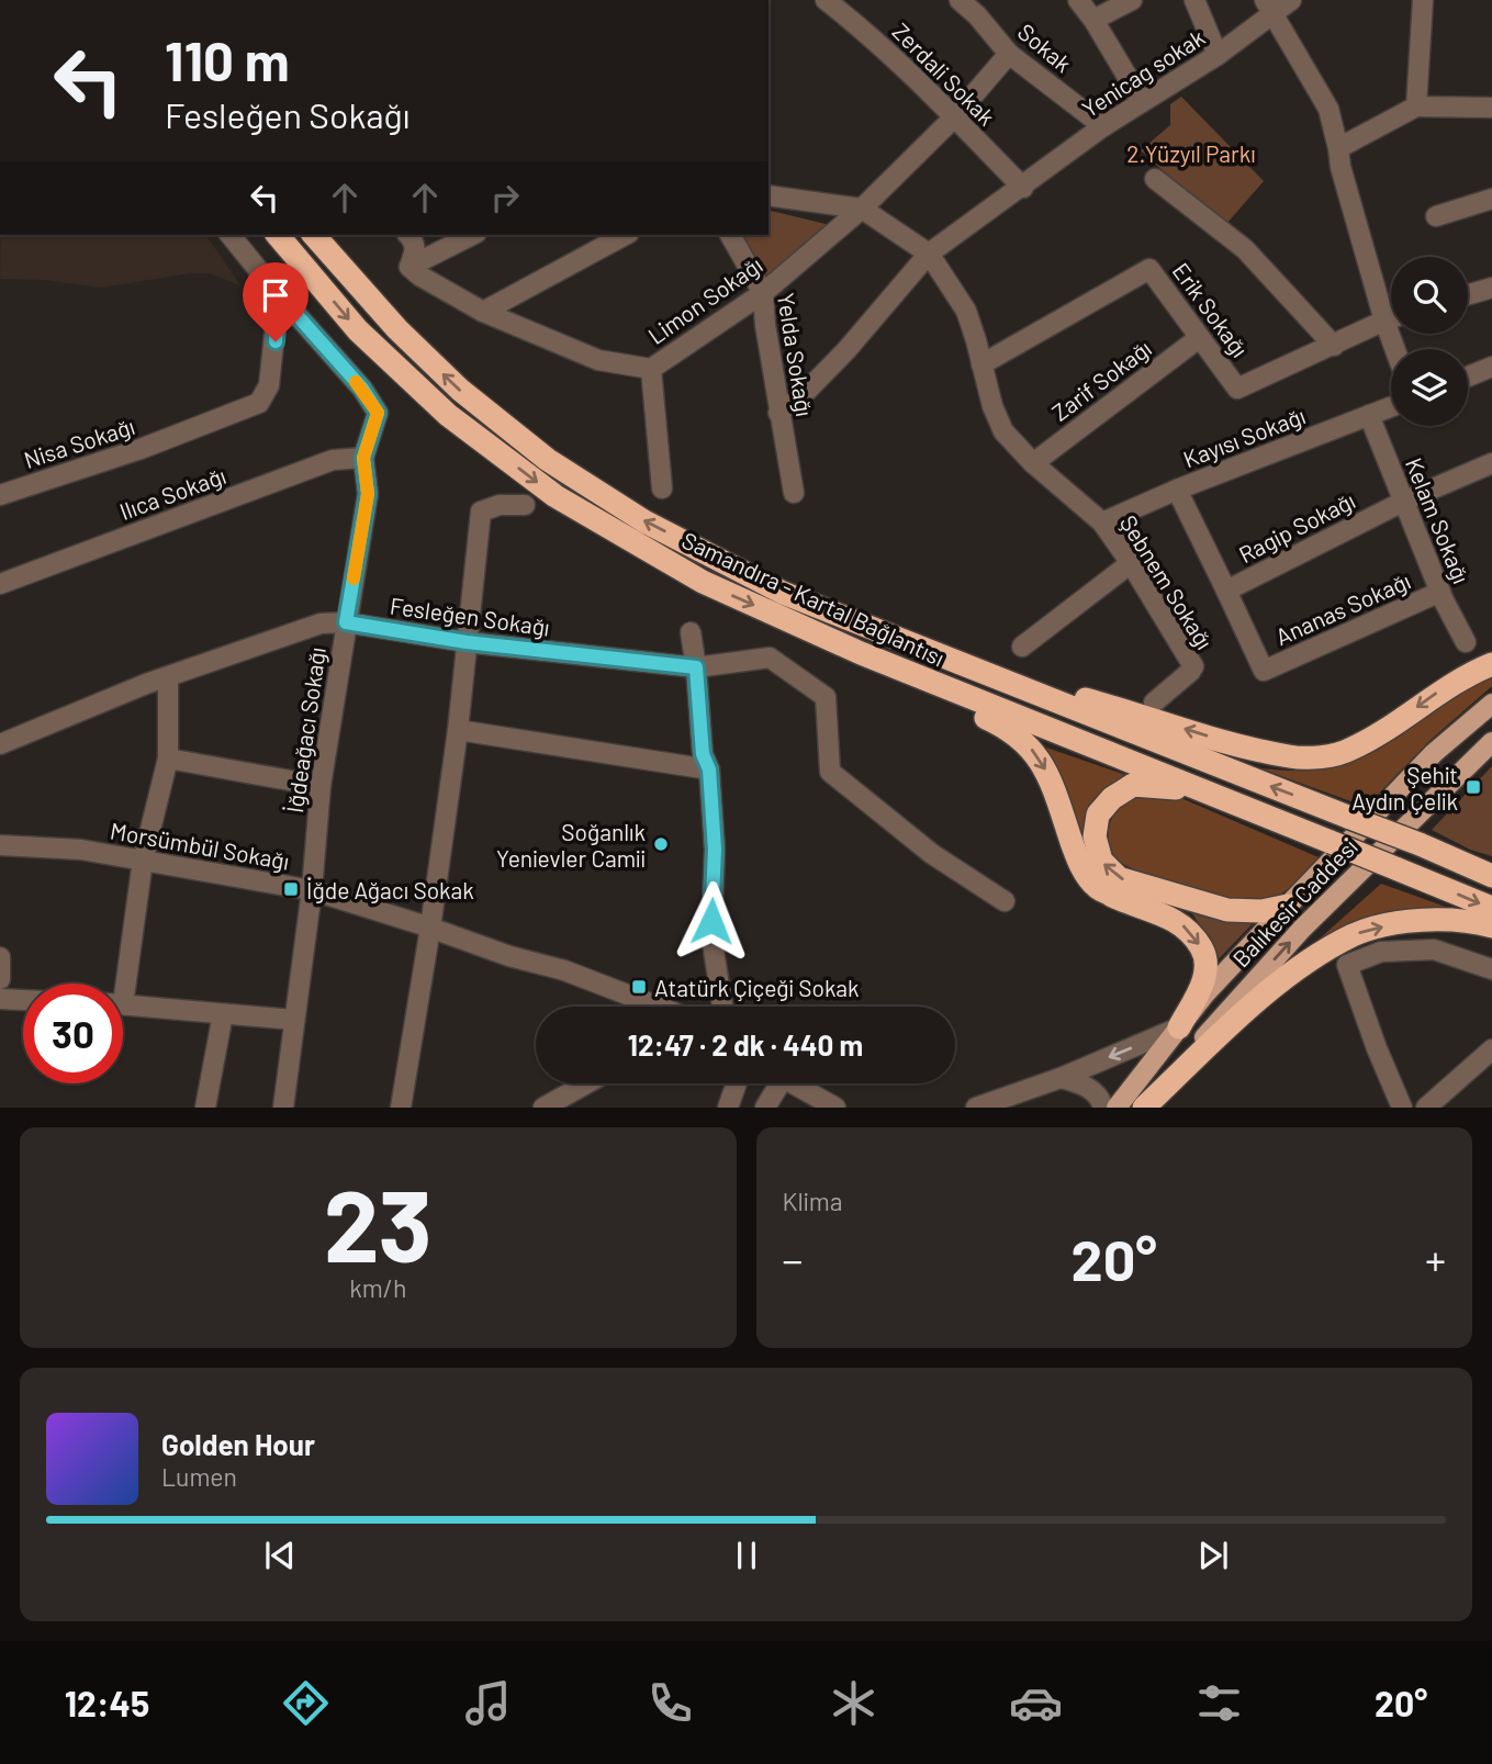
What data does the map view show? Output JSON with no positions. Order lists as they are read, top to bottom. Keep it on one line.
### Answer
{"streets":{"highway":["Samandıra - Kartal Bağlantısı"],"main road":["Balıkesir Caddesi"],"street":["Sokak","Yenicag sokak","Zerdali Sokak","Limon Sokağı","Erik Sokağı","Yelda Sokağı","Zarif Sokağı","Kayısı Sokağı","Nisa Sokağı","Ilıca Sokağı","Kelam Sokağı","Ragip Sokağı","Şebnem Sokağı","Ananas Sokağı","Fesleğen Sokağı","İğdeağacı Sokağı","Morsümbül Sokağı"]},"crossings":[["Sokak","Yenicag sokak"],["Sokak","Limon Sokağı"],["Yenicag sokak","Zerdali Sokak"],["Yenicag sokak","Yelda Sokağı"],["Yenicag sokak","Şebnem Sokağı"],["Zerdali Sokak","Limon Sokağı"],["Limon Sokağı","Yelda Sokağı"],["Erik Sokağı","Zarif Sokağı"],["Erik Sokağı","Şebnem Sokağı"],["Zarif Sokağı","Şebnem Sokağı"],["Kayısı Sokağı","Kelam Sokağı"],["Kayısı Sokağı","Ragip Sokağı"],["Kayısı Sokağı","Şebnem Sokağı"],["Ilıca Sokağı","İğdeağacı Sokağı"],["Kelam Sokağı","Ragip Sokağı"],["Kelam Sokağı","Ananas Sokağı"],["Ragip Sokağı","Ananas Sokağı"],["Fesleğen Sokağı","İğdeağacı Sokağı"],["İğdeağacı Sokağı","Morsümbül Sokağı"]],"parks":["2.Yüzyıl Parkı"],"places":{"transit":["Şehit Aydın Çelik","İğde Ağacı Sokak","Atatürk Çiçeği Sokak"],"other":["Soğanlık Yenievler Camii"]},"page":{"turn":["110 m","Fesleğen Sokağı"],"limit":"30","trip":"12:47 · 2 dk · 440 m","tile":[["23","km/h"],"Klima"],"heat":["−","20°","+"],"song":["Golden Hour","Lumen"],"tabs":["12:45","20°"]}}
